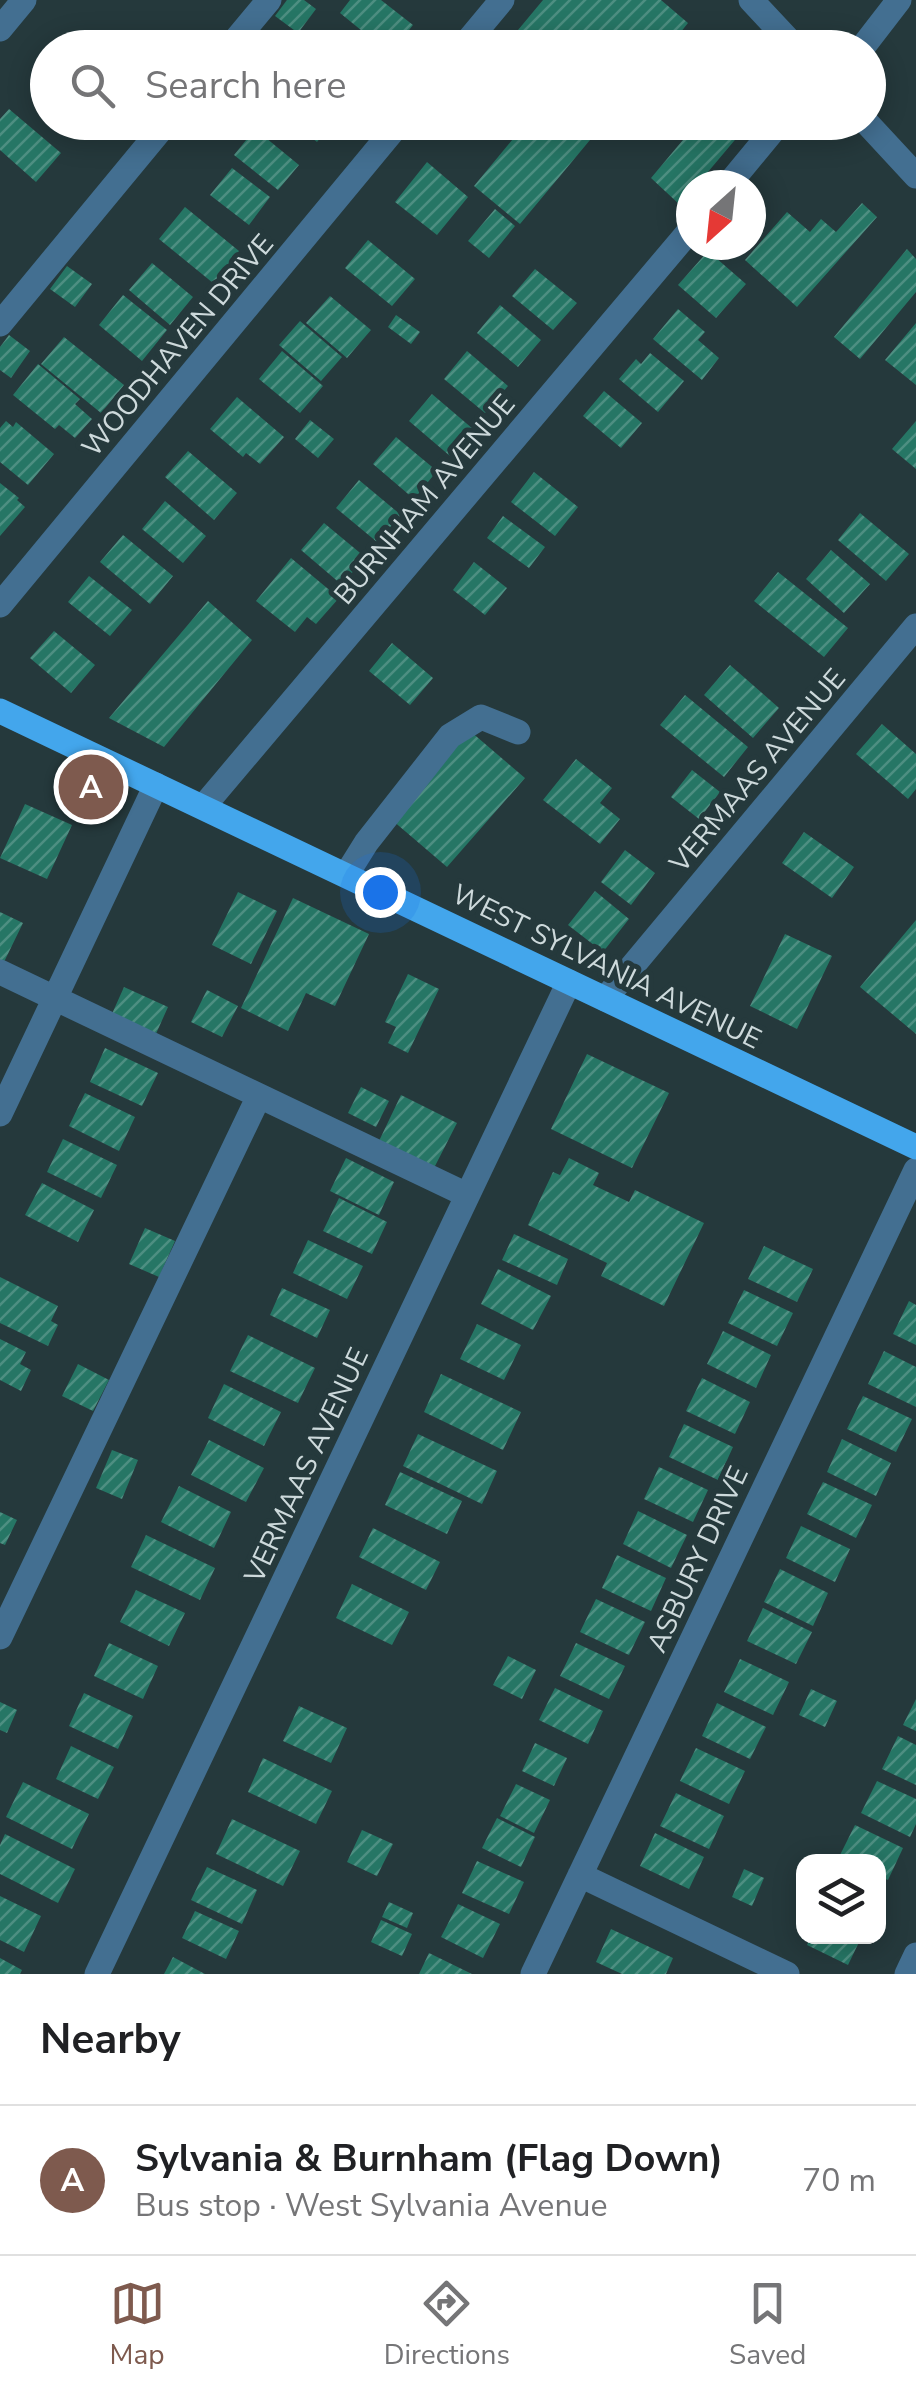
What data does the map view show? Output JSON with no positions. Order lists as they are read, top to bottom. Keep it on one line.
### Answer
{"streets":{"main road":["WEST SYLVANIA AVENUE"],"street":["WOODHAVEN DRIVE","BURNHAM AVENUE","VERMAAS AVENUE","ASBURY DRIVE"]},"crossings":[["BURNHAM AVENUE","WEST SYLVANIA AVENUE"],["VERMAAS AVENUE","WEST SYLVANIA AVENUE"]],"north":"bottom left","page":{"search":"Search here","pins":"A","heading":"Nearby","list":[{"mark":"A","name":"Sylvania & Burnham (Flag Down)","note":"Bus stop · West Sylvania Avenue","value":"70 m"}],"nav":["Map","Directions","Saved"]}}
